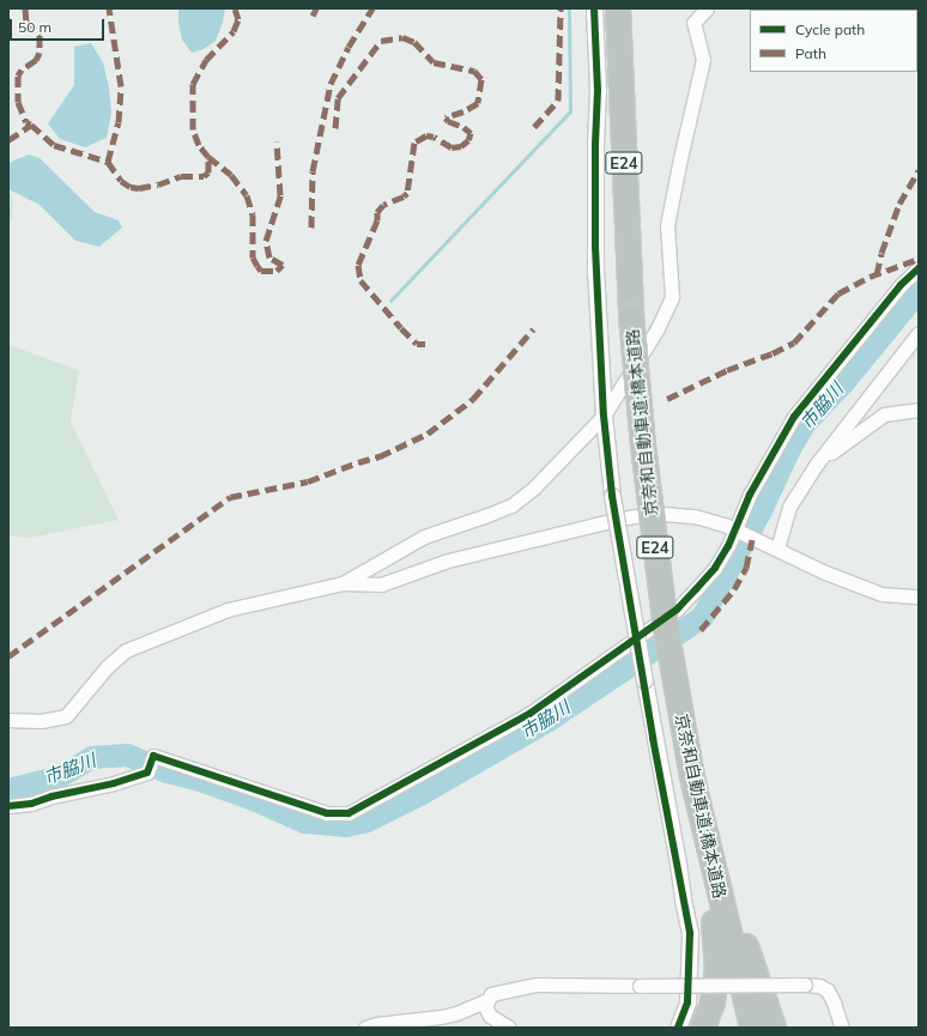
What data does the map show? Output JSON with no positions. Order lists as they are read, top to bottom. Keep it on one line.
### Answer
{"streets":{"highway":["E24","京奈和自動車道;橋本道路"]},"water":["市脇川"],"legend":["Cycle path","Path"],"scale_bar":"50 m"}
